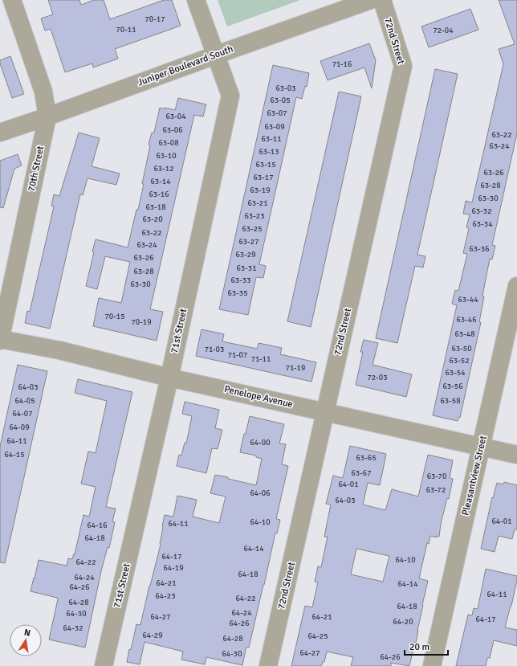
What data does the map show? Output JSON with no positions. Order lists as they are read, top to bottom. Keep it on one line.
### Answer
{"streets":{"street":["72nd Street","Juniper Boulevard South","70th Street","71st Street","Penelope Avenue","Pleasantview Street"]},"crossings":[["72nd Street","Penelope Avenue"],["Juniper Boulevard South","70th Street"],["Juniper Boulevard South","71st Street"],["70th Street","Penelope Avenue"],["71st Street","Penelope Avenue"],["Penelope Avenue","Pleasantview Street"]],"house_numbers":["70-17","70-11","72-04","71-16","63-03","63-05","63-07","63-04","63-09","63-06","63-22","63-11","63-08","63-24","63-13","63-10","63-15","63-12","63-26","63-17","63-14","63-28","63-19","63-16","63-30","63-21","63-18","63-32","63-23","63-20","63-34","63-25","63-22","63-27","63-24","63-36","63-29","63-26","63-31","63-28","63-33","63-30","63-35","63-44","70-15","63-46","70-19","63-48","63-50","71-03","71-07","71-11","63-52","71-19","63-54","72-03","63-56","64-03","64-05","63-58","64-07","64-09","64-11","64-00","64-15","63-65","63-67","63-70","64-01","63-72","64-06","64-03","64-01","64-10","64-11","64-16","64-18","64-14","64-17","64-10","64-22","64-19","64-18","64-24","64-21","64-14","64-26","64-11","64-23","64-22","64-28","64-18","64-24","64-30","64-27","64-21","64-17","64-20","64-26","64-32","64-29","64-25","64-28","64-27","64-30","64-26"],"scale_bar":"20 m","north":"top"}
